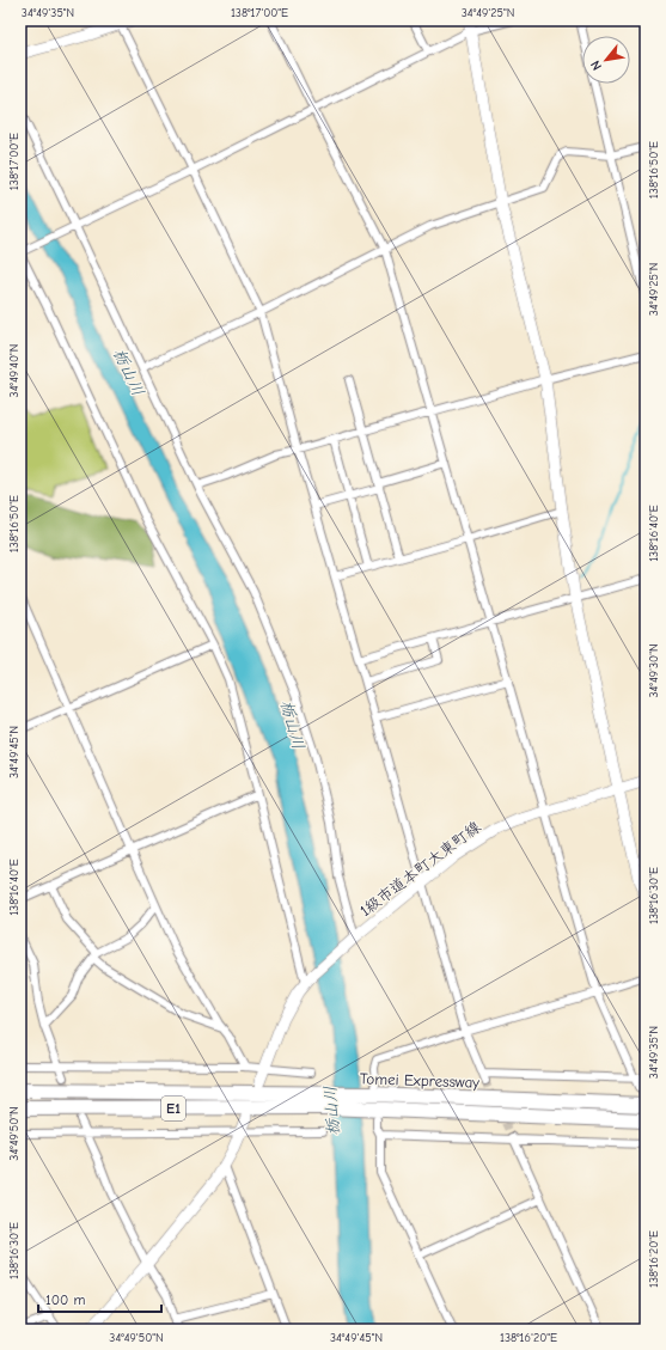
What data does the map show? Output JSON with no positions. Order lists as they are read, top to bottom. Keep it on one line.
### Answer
{"streets":{"highway":["Tomei Expressway","E1"],"street":["1級市道本町大東町線"]},"water":["栃山川"],"scale_bar":"100 m","north":"bottom left","coordinates":["34°49'35\"N","138°17'00\"E","34°49'25\"N","138°16'50\"E","34°49'40\"N","138°16'40\"E","34°49'30\"N","34°49'45\"N","138°16'30\"E","34°49'50\"N","138°16'20\"E"]}
